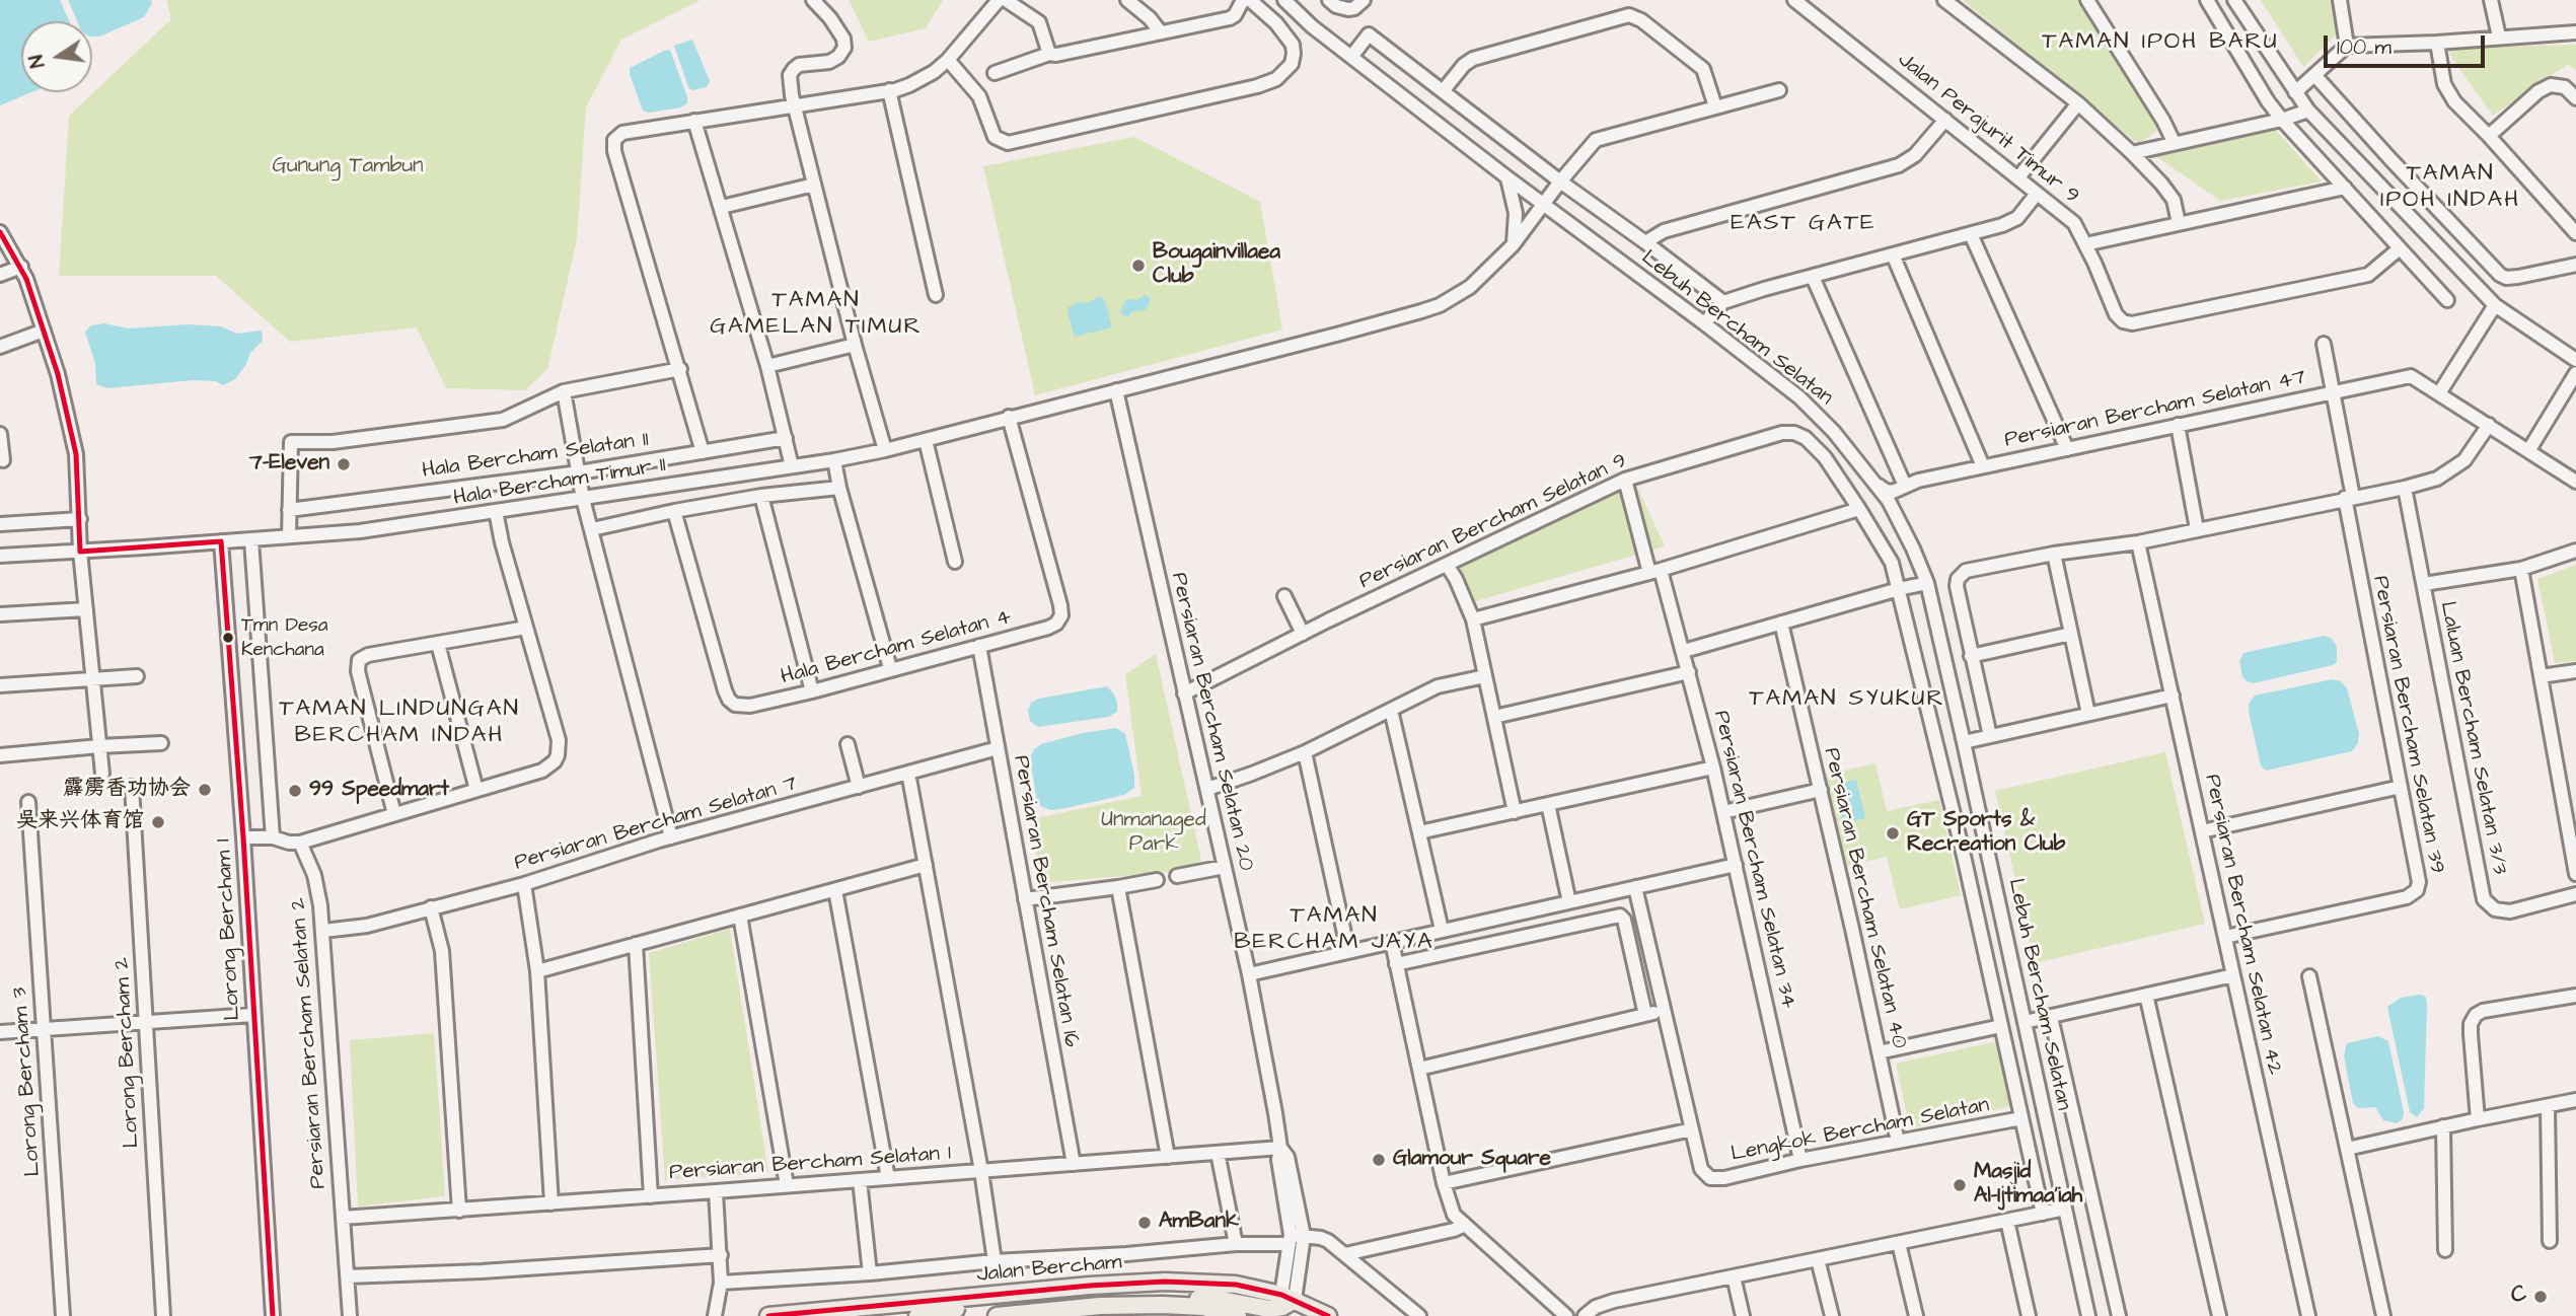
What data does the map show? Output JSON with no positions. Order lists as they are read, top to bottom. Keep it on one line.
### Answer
{"streets":{"main road":["Jalan Bercham"],"street":["Jalan Perajurit Timur 9","Lebuh Bercham Selatan","Persiaran Bercham Selatan 47","Hala Bercham Selatan 11","Hala Bercham Timur 11","Persiaran Bercham Selatan 9","Hala Bercham Selatan 4","Persiaran Bercham Selatan 20","Persiaran Bercham Selatan 39","Laluan Bercham Selatan 3/3","Persiaran Bercham Selatan 7","Persiaran Bercham Selatan 34","Persiaran Bercham Selatan 40","Persiaran Bercham Selatan 16","Persiaran Bercham Selatan 42","Lorong Bercham 1","Persiaran Bercham Selatan 2","Lorong Bercham 2","Lorong Bercham 3","Lengkok Bercham Selatan","Persiaran Bercham Selatan 1"]},"crossings":[["Lebuh Bercham Selatan","Persiaran Bercham Selatan 47"],["Lebuh Bercham Selatan","Hala Bercham Timur 11"],["Persiaran Bercham Selatan 47","Persiaran Bercham Selatan 39"],["Hala Bercham Timur 11","Hala Bercham Selatan 4"],["Hala Bercham Timur 11","Persiaran Bercham Selatan 20"],["Hala Bercham Timur 11","Lorong Bercham 1"],["Persiaran Bercham Selatan 9","Persiaran Bercham Selatan 20"],["Persiaran Bercham Selatan 9","Persiaran Bercham Selatan 34"],["Persiaran Bercham Selatan 9","Lengkok Bercham Selatan"],["Hala Bercham Selatan 4","Persiaran Bercham Selatan 16"],["Persiaran Bercham Selatan 20","Persiaran Bercham Selatan 1"],["Persiaran Bercham Selatan 39","Persiaran Bercham Selatan 42"],["Persiaran Bercham Selatan 7","Persiaran Bercham Selatan 16"],["Persiaran Bercham Selatan 7","Persiaran Bercham Selatan 2"],["Persiaran Bercham Selatan 34","Lengkok Bercham Selatan"],["Persiaran Bercham Selatan 40","Lengkok Bercham Selatan"],["Persiaran Bercham Selatan 16","Persiaran Bercham Selatan 1"],["Persiaran Bercham Selatan 2","Persiaran Bercham Selatan 1"]],"districts":["TAMAN IPOH BARU","TAMAN IPOH INDAH","EAST GATE","TAMAN GAMELAN TIMUR","TAMAN SYUKUR","TAMAN LINDUNGAN BERCHAM INDAH","TAMAN BERCHAM JAYA"],"parks":["Gunung Tambun","Unmanaged Park"],"places":["Bougainvillaea Club","7-Eleven","Tmn Desa Kenchana","霹雳香功协会","99 Speedmart","吴来兴体育馆","GT Sports & Recreation Club","Glamour Square","Masjid Al-Ijtimaa'iah","AmBank","C"],"scale_bar":"100 m","north":"left"}
